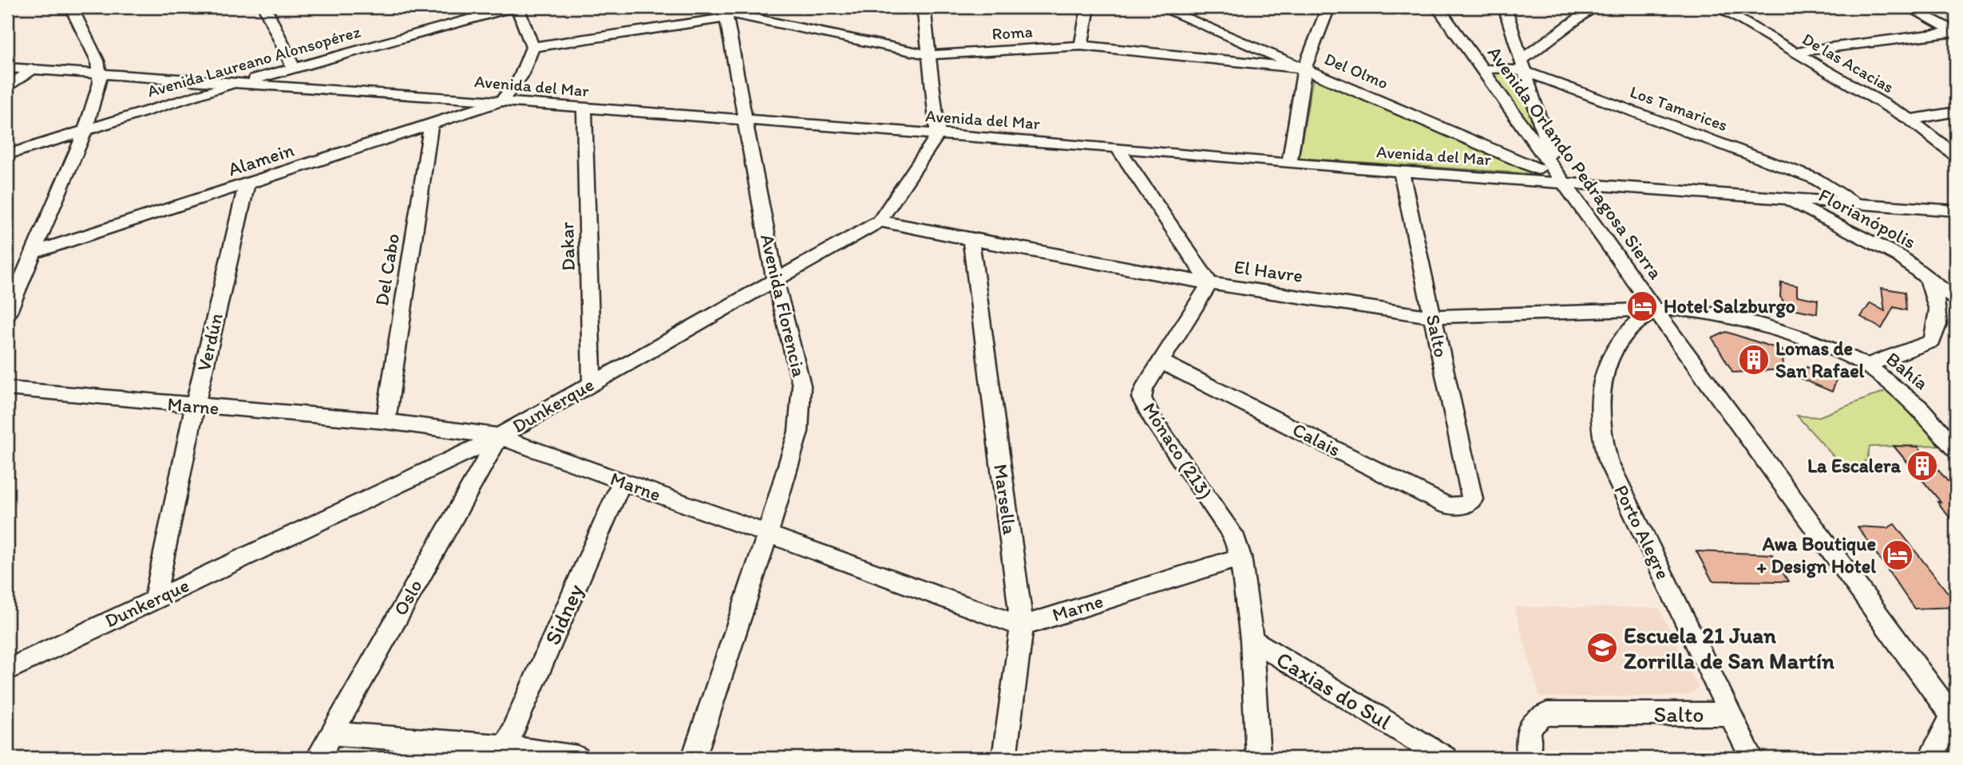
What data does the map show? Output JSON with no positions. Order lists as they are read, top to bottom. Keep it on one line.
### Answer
{"streets":{"street":["Roma","Avenida Laureano Alonsopérez","De las Acacias","Del Olmo","Avenida del Mar","Los Tamarices","Alamein","Avenida Orlando Pedragosa Sierra","Florianópolis","Dakar","Del Cabo","El Havre","Avenida Florencia","Salto","Verdún","Bahía","Dunkerque","Marne","Calais","Mónaco (213)","Marsella","Porto Alegre","Oslo","Sidney","Caxias do Sul"]},"crossings":[["Roma","Del Olmo"],["Roma","Avenida Florencia"],["Avenida Laureano Alonsopérez","Avenida del Mar"],["Del Olmo","Avenida del Mar"],["Del Olmo","Avenida Orlando Pedragosa Sierra"],["Avenida del Mar","Los Tamarices"],["Avenida del Mar","Alamein"],["Avenida del Mar","Avenida Orlando Pedragosa Sierra"],["Avenida del Mar","Florianópolis"],["Avenida del Mar","Dakar"],["Avenida del Mar","Avenida Florencia"],["Avenida del Mar","Salto"],["Avenida del Mar","Dunkerque"],["Los Tamarices","Avenida Orlando Pedragosa Sierra"],["Alamein","Del Cabo"],["Alamein","Verdún"],["Avenida Orlando Pedragosa Sierra","El Havre"],["Avenida Orlando Pedragosa Sierra","Bahía"],["Avenida Orlando Pedragosa Sierra","Porto Alegre"],["Dakar","Dunkerque"],["Del Cabo","Marne"],["El Havre","Salto"],["El Havre","Bahía"],["El Havre","Dunkerque"],["El Havre","Mónaco (213)"],["El Havre","Marsella"],["El Havre","Porto Alegre"],["Avenida Florencia","Dunkerque"],["Avenida Florencia","Marne"],["Salto","Calais"],["Salto","Porto Alegre"],["Verdún","Dunkerque"],["Verdún","Marne"],["Bahía","Porto Alegre"],["Dunkerque","Marne"],["Dunkerque","Oslo"],["Marne","Mónaco (213)"],["Marne","Marsella"],["Marne","Oslo"],["Marne","Sidney"],["Calais","Mónaco (213)"],["Mónaco (213)","Caxias do Sul"]],"places":{"hotel":["Hotel Salzburgo","Awa Boutique + Design Hotel"],"building":["Lomas de San Rafael","La Escalera"],"school or university":["Escuela 21 Juan Zorrilla de San Martín"]}}
